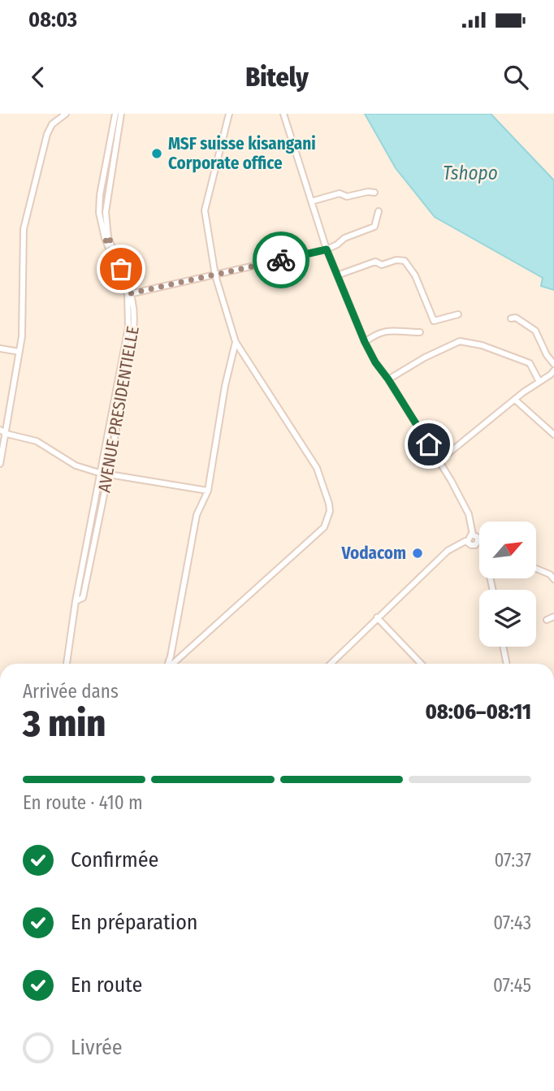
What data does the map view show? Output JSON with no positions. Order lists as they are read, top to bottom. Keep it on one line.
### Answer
{"streets":{"street":["AVENUE PRESIDENTIELLE"]},"water":["Tshopo"],"places":["MSF suisse kisangani Corporate office","Vodacom"],"north":"top right","page":{"status":"08:03","header":"Bitely","heading":["3 min","Arrivée dans","08:06–08:11"],"bar":"En route · 410 m","list":[["Confirmée","07:37"],["En préparation","07:43"],["En route","07:45"],"Livrée"]}}
